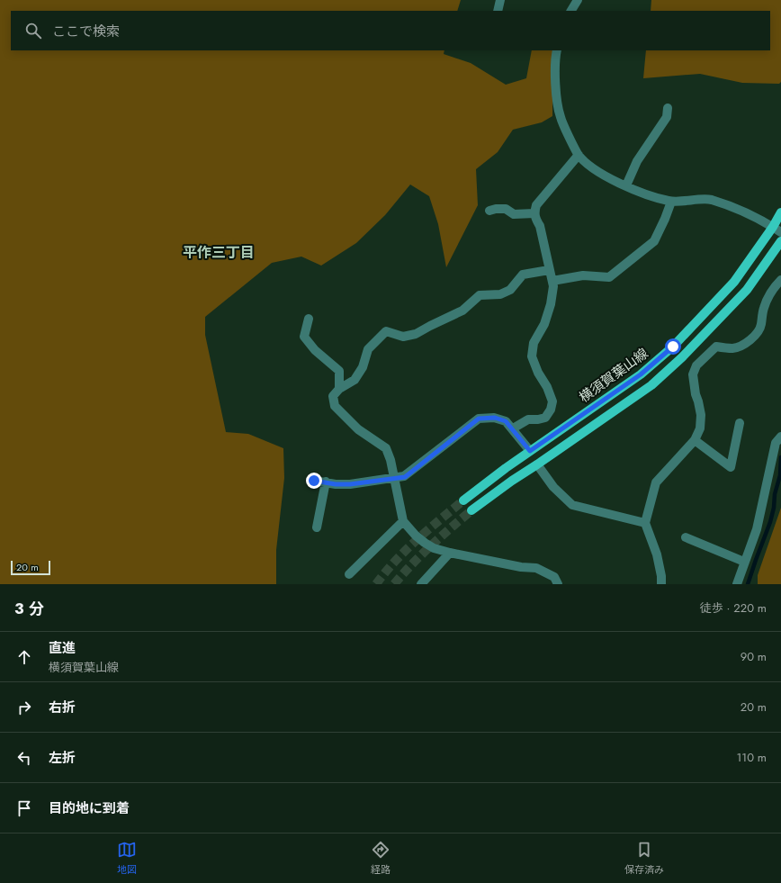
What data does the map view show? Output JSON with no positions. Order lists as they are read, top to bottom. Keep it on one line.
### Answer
{"streets":{"main road":["横須賀葉山線"]},"districts":["平作三丁目"],"scale_bar":"20 m","page":{"search":"ここで検索","scale":"20 m","heading":["3 分","徒歩 · 220 m"],"list":[["直進","横須賀葉山線","90 m"],["右折","20 m"],["左折","110 m"],"目的地に到着"],"nav":["地図","経路","保存済み"]}}
